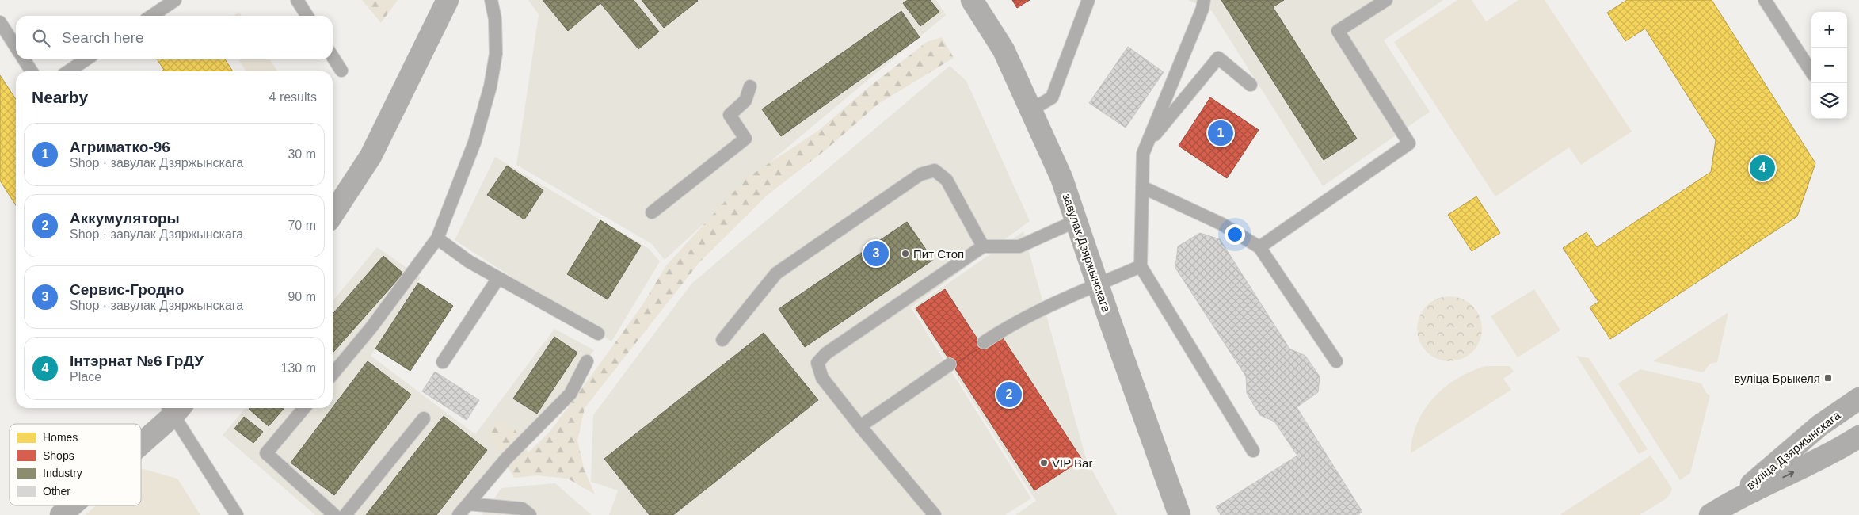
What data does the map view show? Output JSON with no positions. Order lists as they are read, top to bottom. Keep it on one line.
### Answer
{"streets":{"main road":["вуліца Дзяржынскага"],"street":["завулак Дзяржынскага"]},"places":{"other":["Пит Стоп","VIP Bar"],"transit":["вуліца Брыкеля"]},"legend":["Homes","Shops","Industry","Other"],"page":{"map_buttons":["+","−"],"search":"Search here","heading":["Nearby","4 results"],"pins":["1","4","3","2"],"list":[{"mark":"1","name":"Агриматко-96","note":"Shop · завулак Дзяржынскага","value":"30 m"},{"mark":"2","name":"Аккумуляторы","note":"Shop · завулак Дзяржынскага","value":"70 m"},{"mark":"3","name":"Сервис-Гродно","note":"Shop · завулак Дзяржынскага","value":"90 m"},{"mark":"4","name":"Інтэрнат №6 ГрДУ","note":"Place","value":"130 m"}]}}
